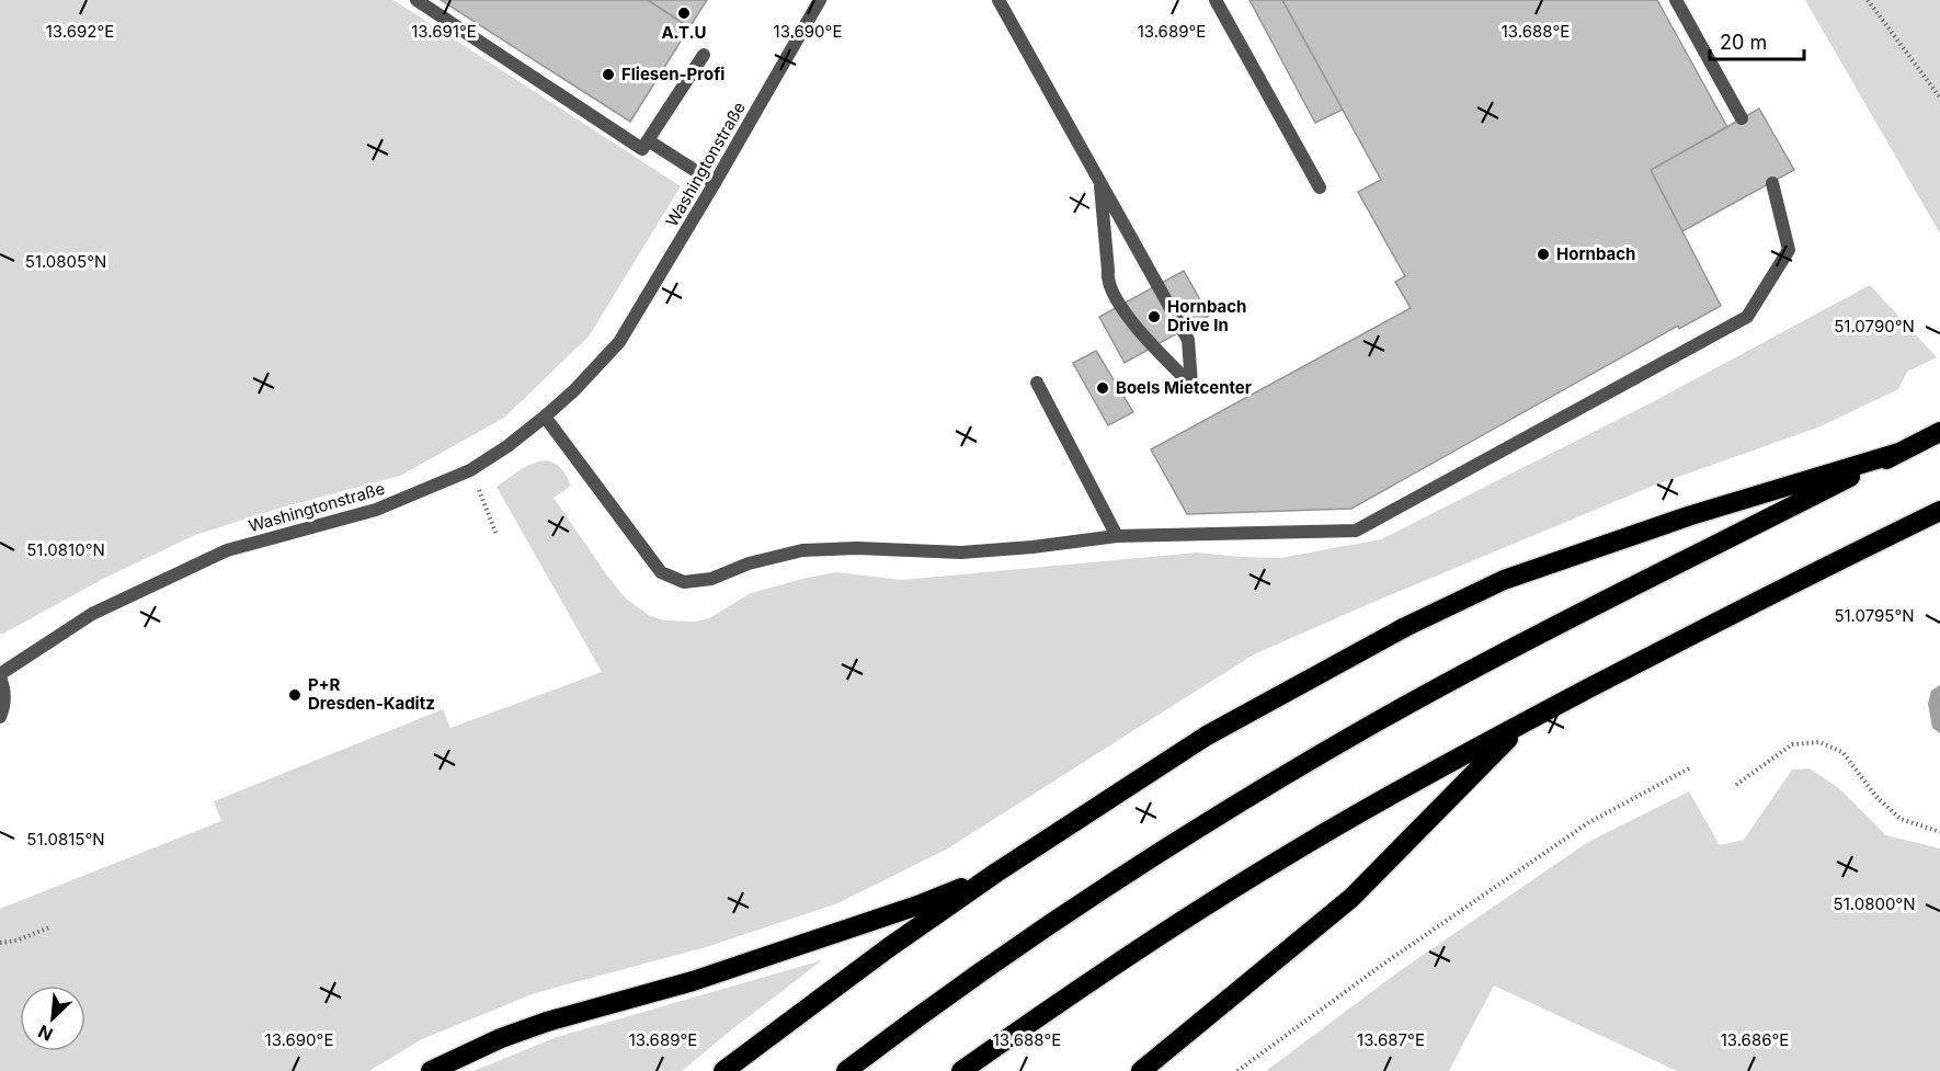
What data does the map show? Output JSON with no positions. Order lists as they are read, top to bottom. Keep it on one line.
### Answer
{"streets":{"street":["Washingtonstraße"]},"places":["A.T.U","Fliesen-Profi","Hornbach","Hornbach Drive In","Boels Mietcenter","P+R Dresden-Kaditz"],"scale_bar":"20 m","north":"bottom left","coordinates":["13.692°E","13.691°E","13.690°E","13.689°E","13.688°E","51.0805°N","51.0790°N","51.0810°N","51.0795°N","51.0815°N","51.0800°N","13.687°E","13.686°E"]}
